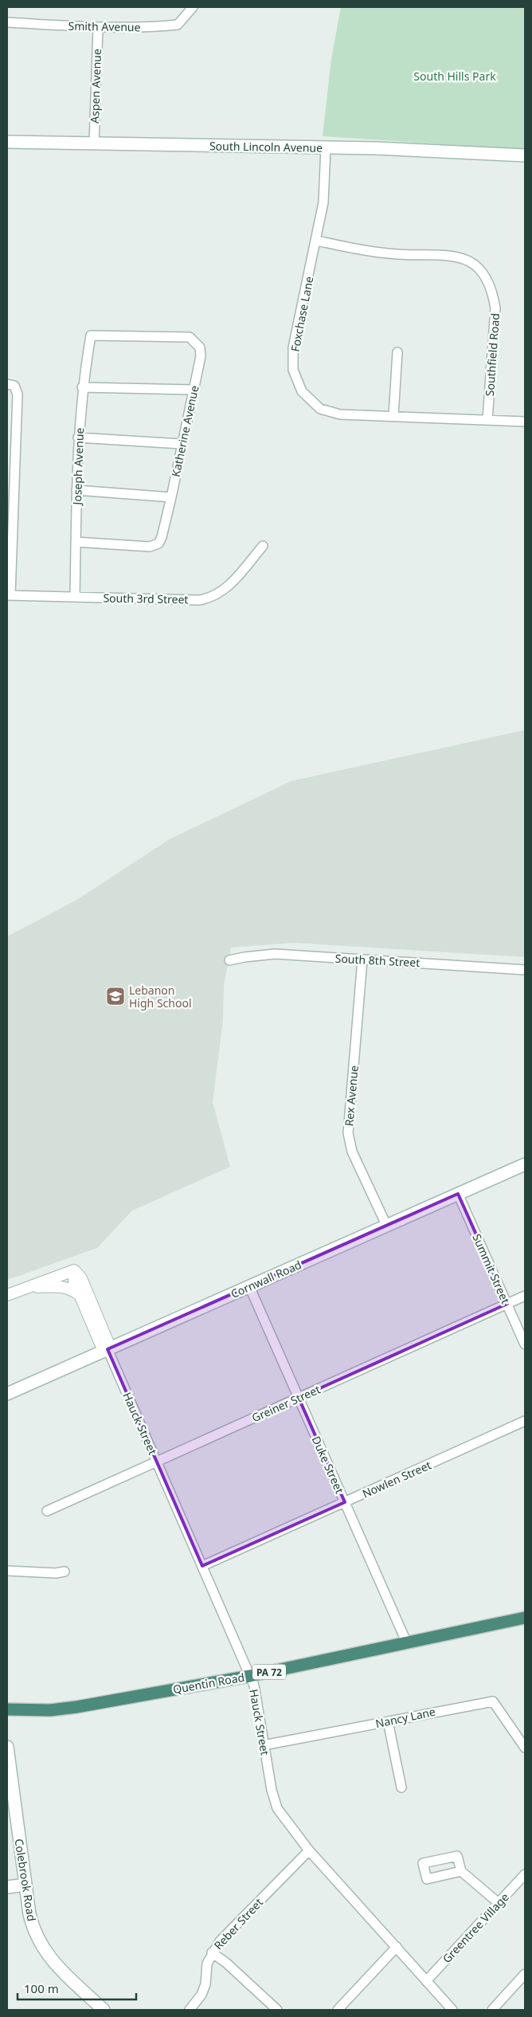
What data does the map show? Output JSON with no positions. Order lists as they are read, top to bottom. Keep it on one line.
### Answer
{"streets":{"highway":["PA 72","Quentin Road"],"main road":["South Lincoln Avenue","Cornwall Road","Colebrook Road"],"street":["Smith Avenue","Aspen Avenue","Foxchase Lane","Southfield Road","Katherine Avenue","Joseph Avenue","South 3rd Street","South 8th Street","Rex Avenue","Summit Street","Greiner Street","Hauck Street","Duke Street","Nowlen Street","Nancy Lane","Reber Street","Greentree Village"]},"crossings":[["Smith Avenue","Aspen Avenue"],["Aspen Avenue","South Lincoln Avenue"],["South Lincoln Avenue","Foxchase Lane"],["Foxchase Lane","Southfield Road"],["Katherine Avenue","Joseph Avenue"],["Joseph Avenue","South 3rd Street"],["South 8th Street","Rex Avenue"],["Rex Avenue","Cornwall Road"],["Summit Street","Cornwall Road"],["Summit Street","Greiner Street"],["Cornwall Road","Hauck Street"],["Cornwall Road","Duke Street"],["Greiner Street","Hauck Street"],["Greiner Street","Duke Street"],["Hauck Street","Nowlen Street"],["Hauck Street","Quentin Road"],["Hauck Street","Nancy Lane"],["Hauck Street","Reber Street"],["Hauck Street","Greentree Village"],["Duke Street","Nowlen Street"],["Duke Street","Quentin Road"]],"parks":["South Hills Park"],"places":{"school or university":["Lebanon High School"]},"scale_bar":"100 m"}
